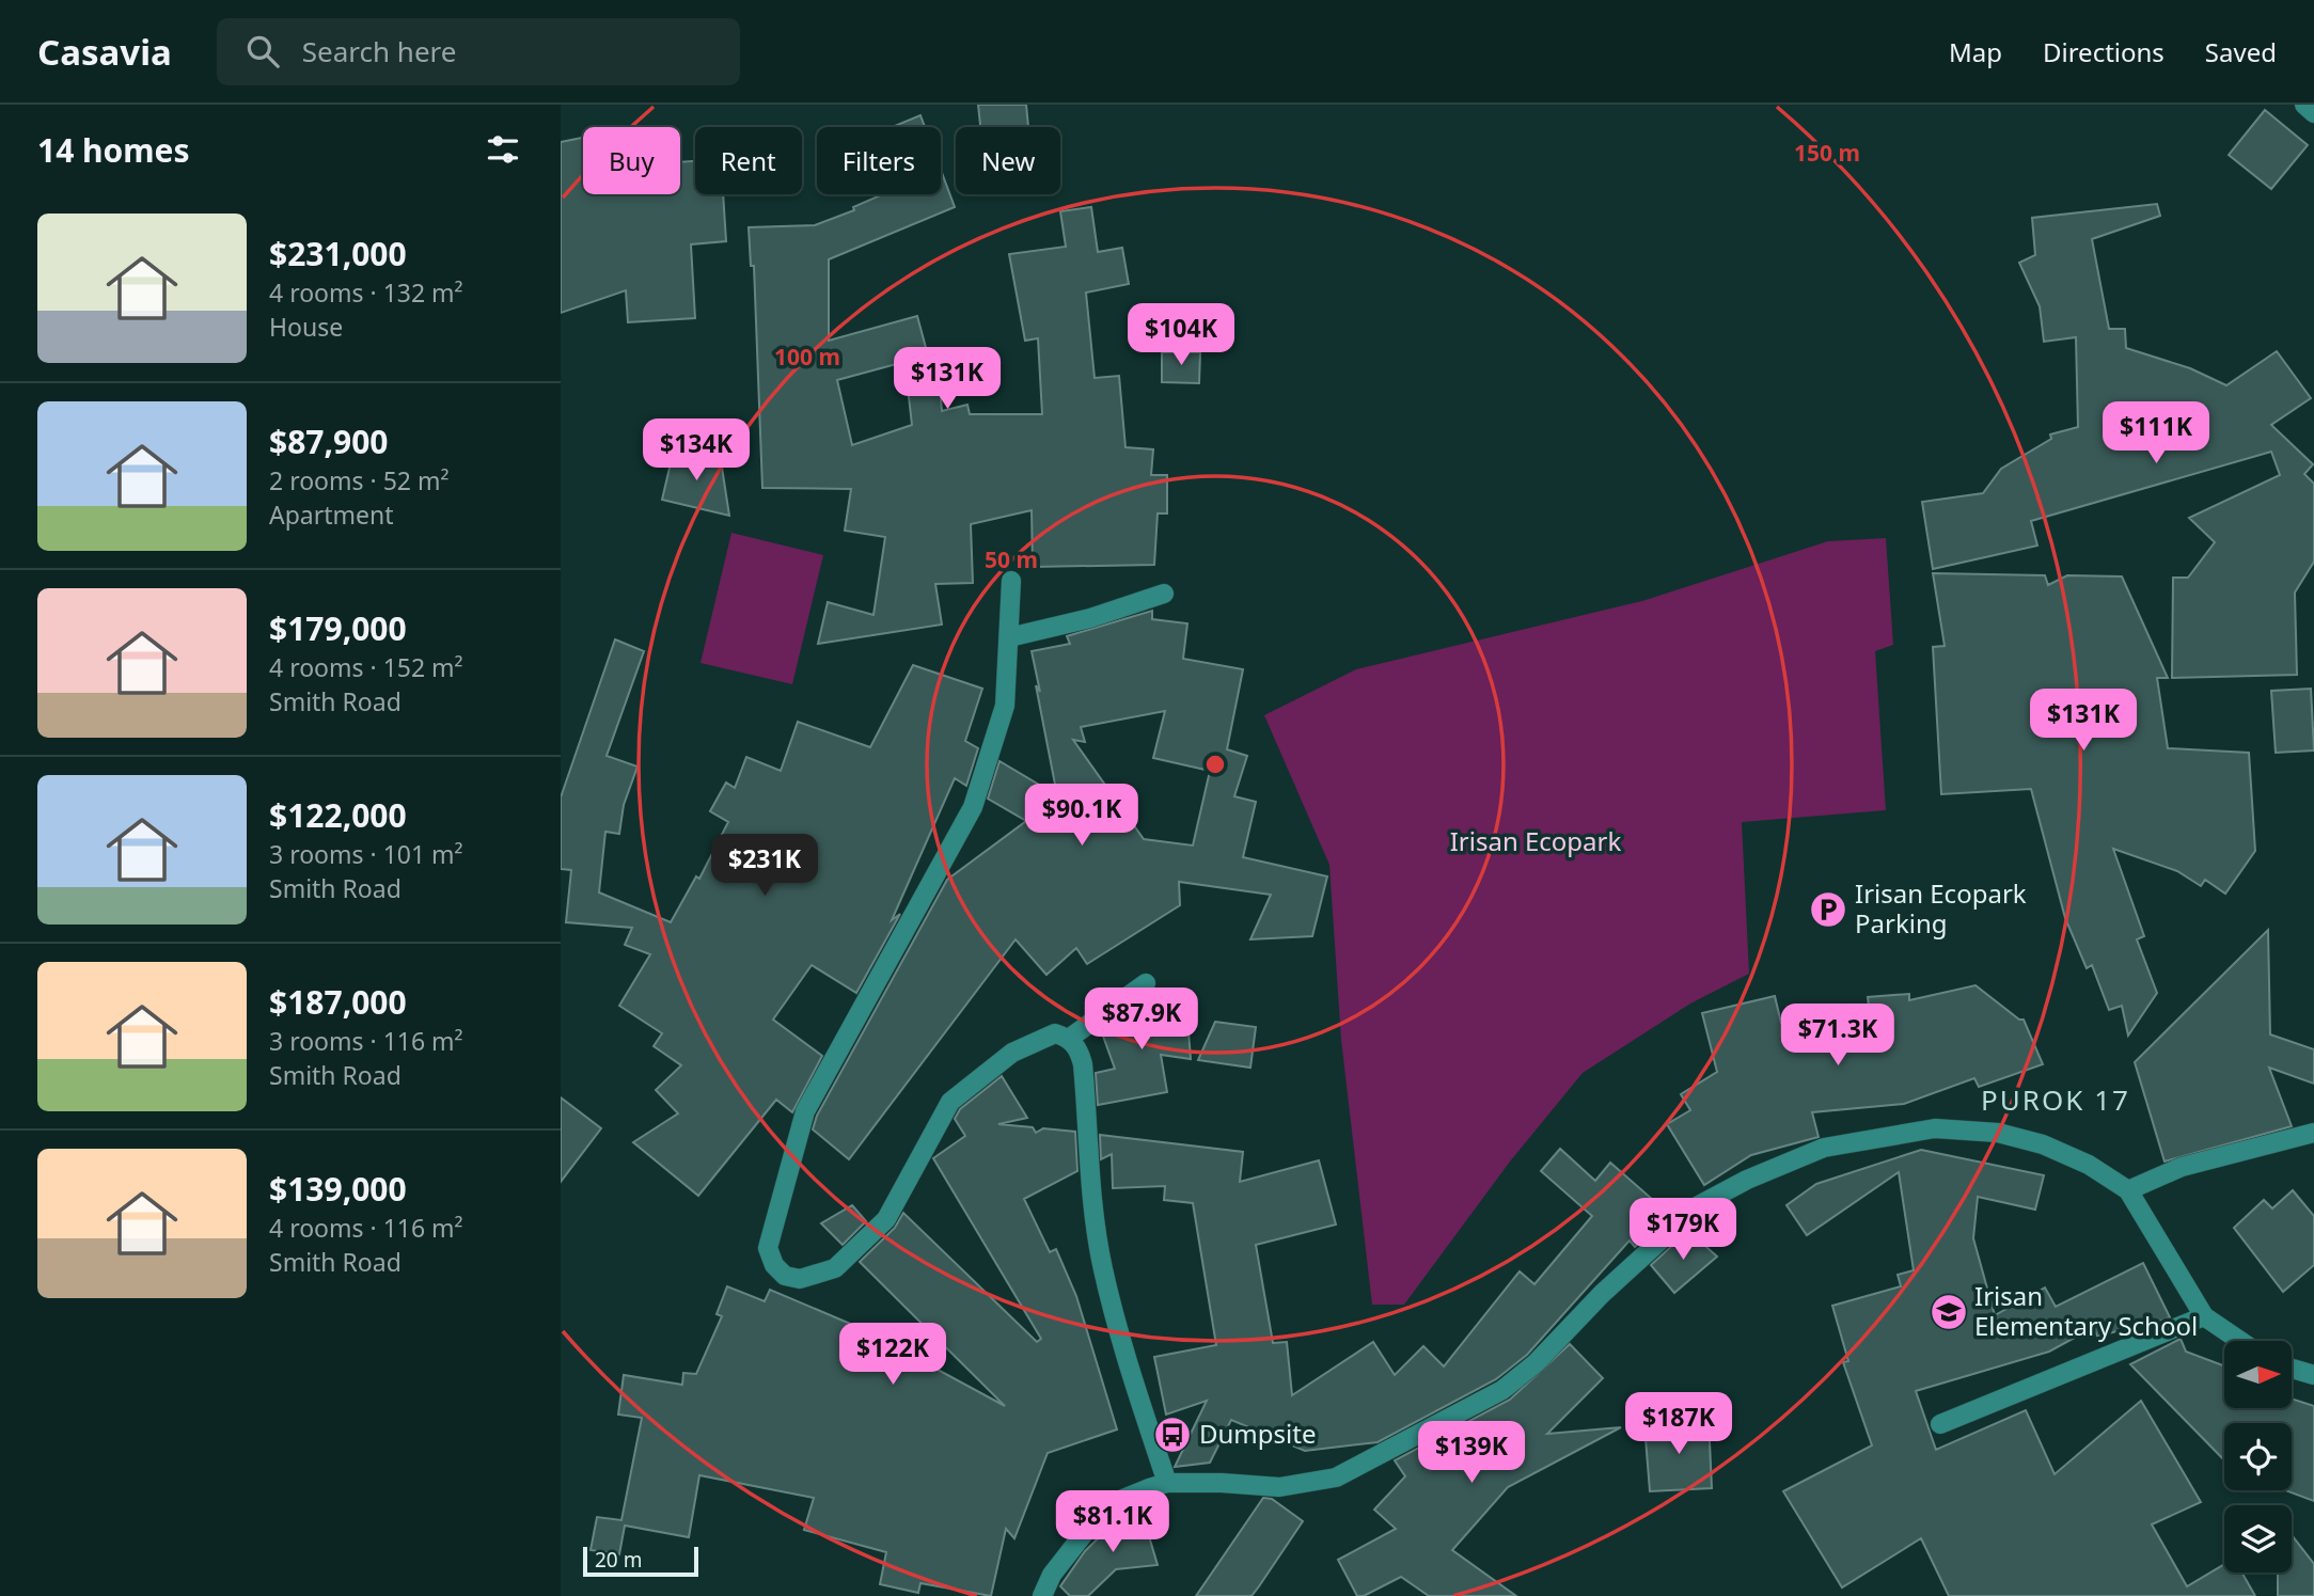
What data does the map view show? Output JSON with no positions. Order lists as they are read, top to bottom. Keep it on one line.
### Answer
{"districts":["PUROK 17"],"parks":["Irisan Ecopark"],"places":{"parking":["Irisan Ecopark Parking"],"school or university":["Irisan Elementary School"],"bus stop":["Dumpsite"]},"scale_bar":"20 m","north":"right","page":{"header":"Casavia","search":"Search here","nav":["Map","Directions","Saved"],"heading":"14 homes","chip":["Buy","Rent","Filters","New"],"list":[{"name":"$231,000","note":"4 rooms · 132 m² · House"},{"name":"$87,900","note":"2 rooms · 52 m² · Apartment"},{"name":"$179,000","note":"4 rooms · 152 m² · Smith Road"},{"name":"$122,000","note":"3 rooms · 101 m² · Smith Road"},{"name":"$187,000","note":"3 rooms · 116 m² · Smith Road"},{"name":"$139,000","note":"4 rooms · 116 m² · Smith Road"}],"price":["$104K","$131K","$111K","$134K","$131K","$90.1K","$231K","$87.9K","$71.3K","$179K","$122K","$187K","$139K","$81.1K"],"scale":"20 m"},"rings":["150 m","100 m","50 m"]}
